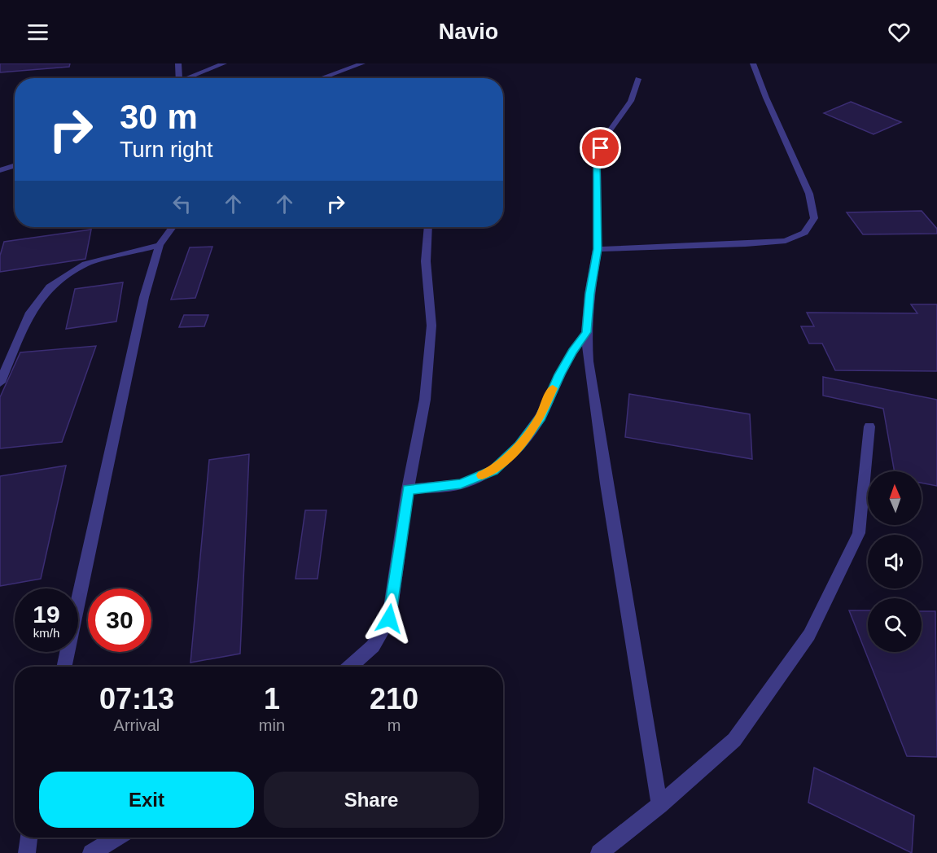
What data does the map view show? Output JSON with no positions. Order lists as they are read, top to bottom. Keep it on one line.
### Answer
{"north":"top","page":{"header":"Navio","turn":["30 m","Turn right"],"speed":"19 km/h","limit":"30","eta":["07:13","Arrival","1","min","210","m"],"buttons":["Exit","Share"]}}
